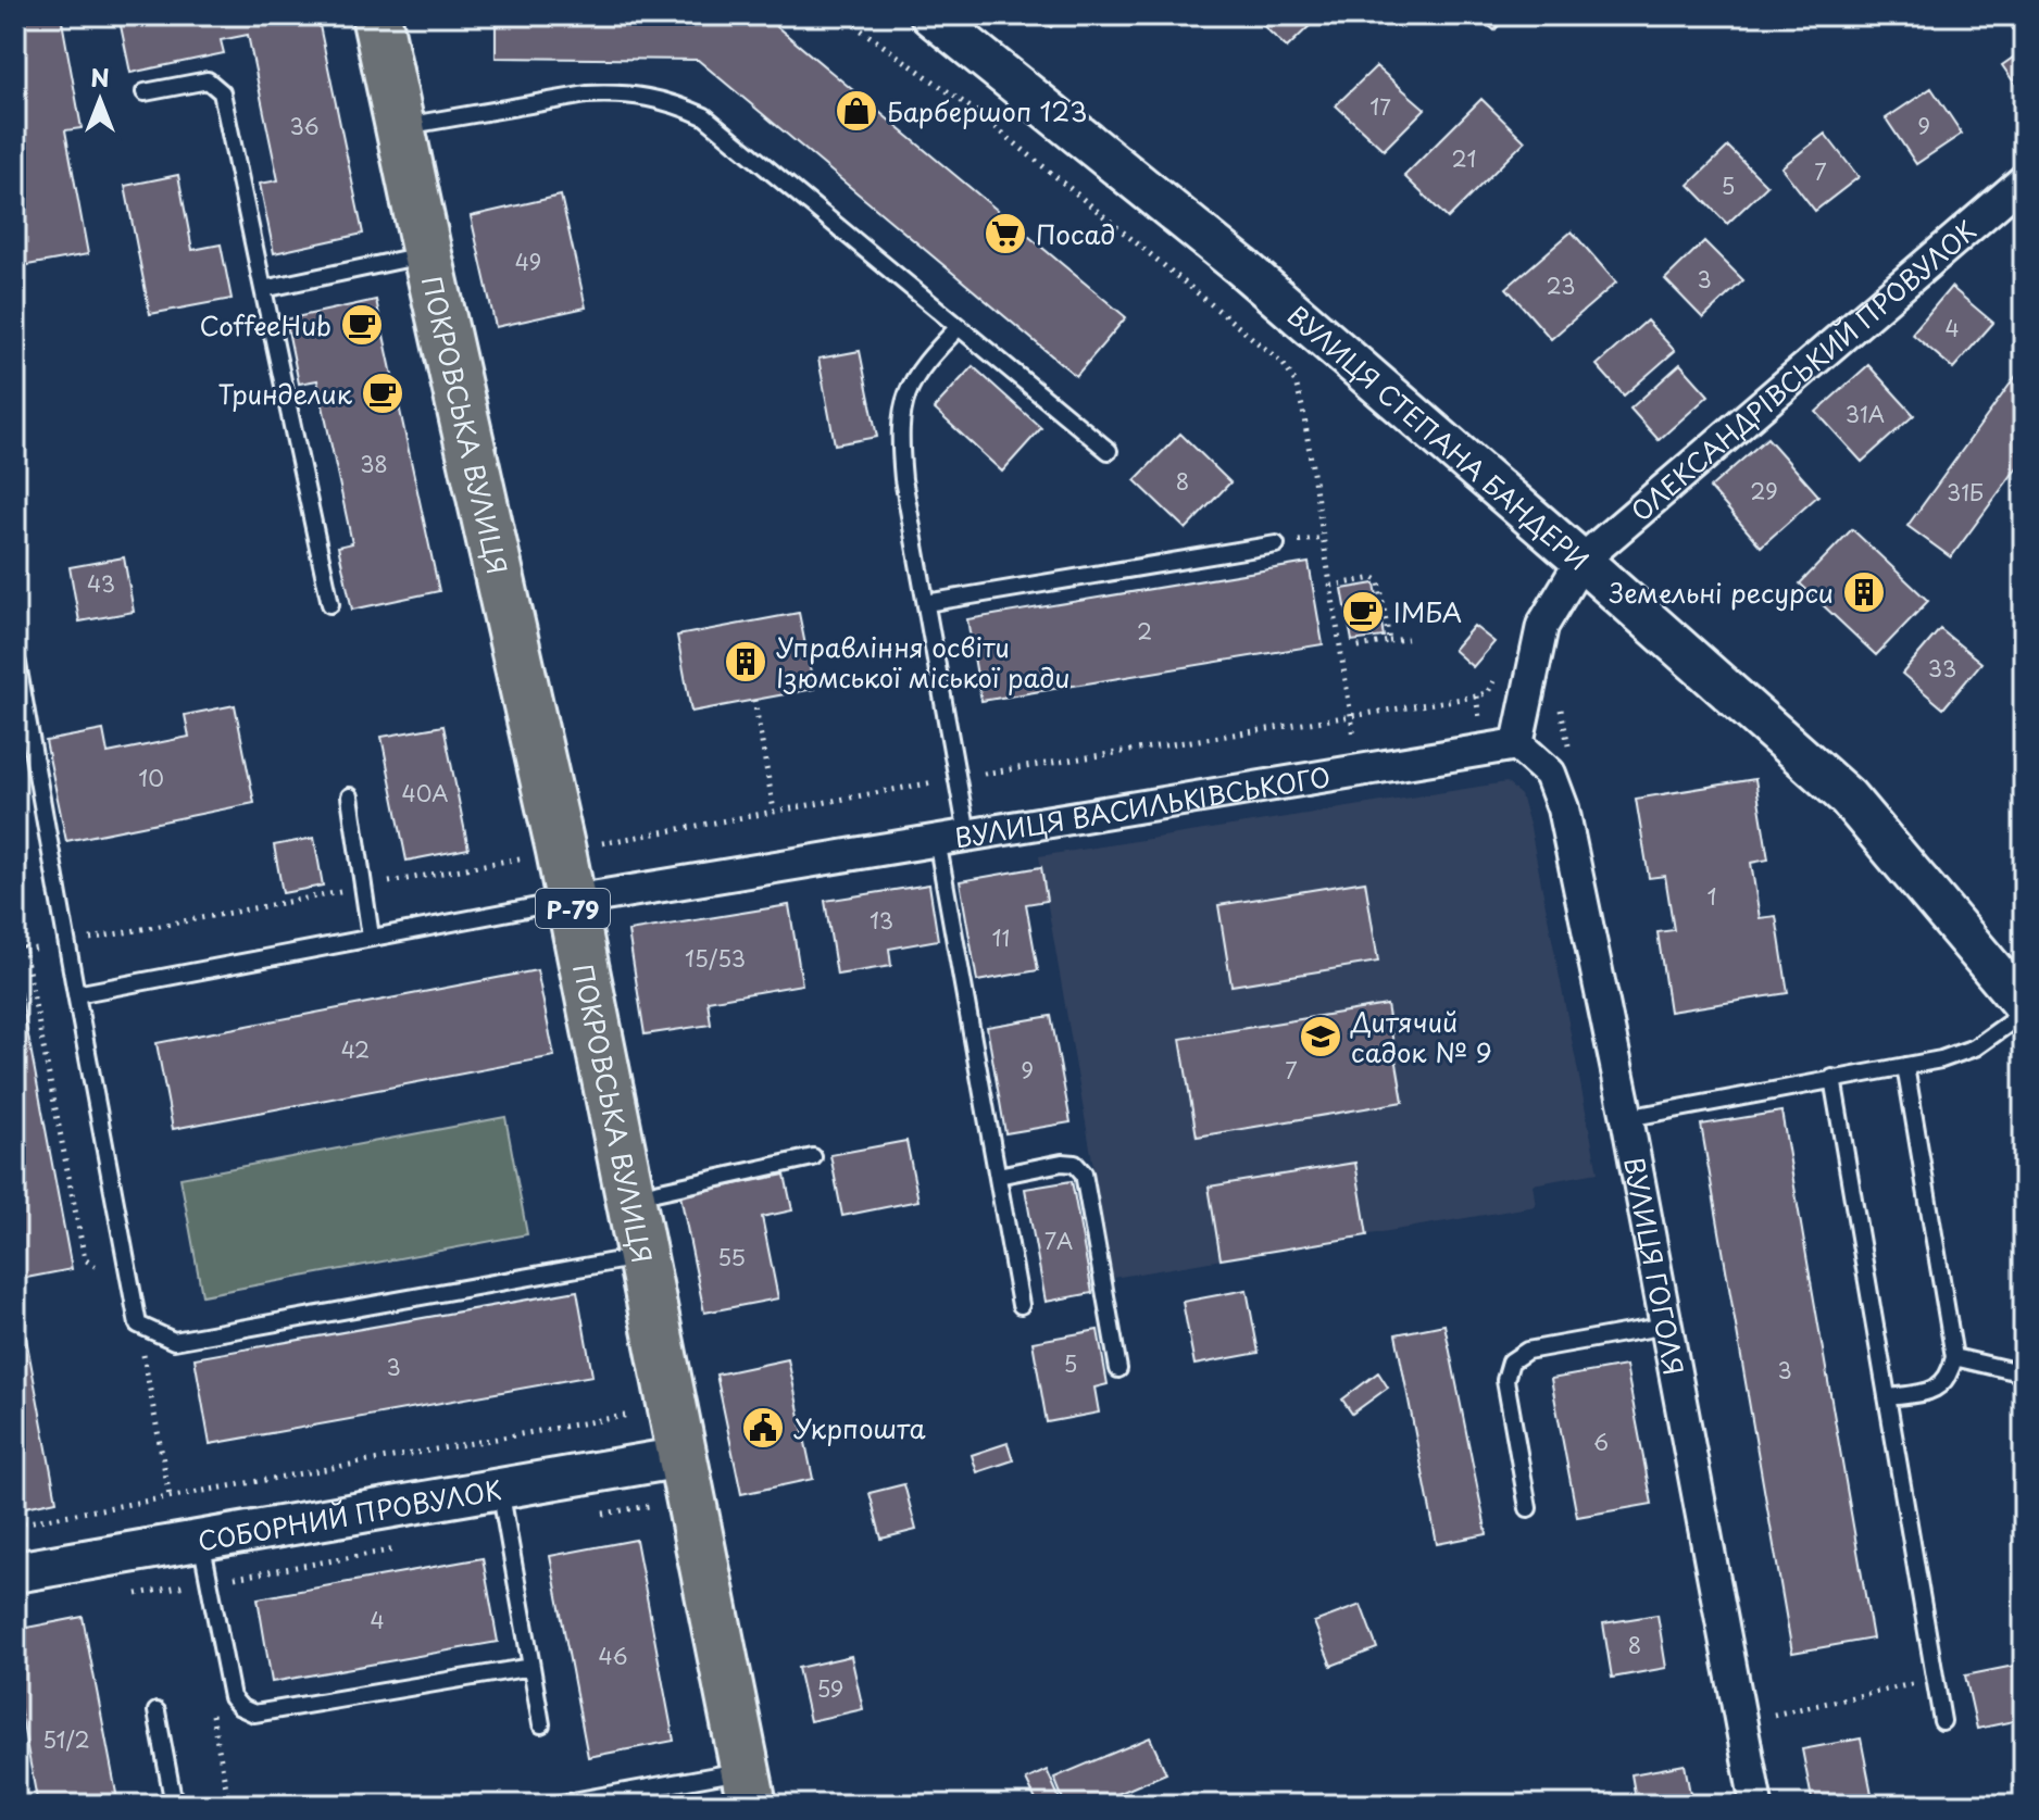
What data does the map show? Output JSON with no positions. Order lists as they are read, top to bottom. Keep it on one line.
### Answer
{"streets":{"main road":["ПОКРОВСЬКА ВУЛИЦЯ","Р-79"],"street":["ОЛЕКСАНДРІВСЬКИЙ ПРОВУЛОК","ВУЛИЦЯ СТЕПАНА БАНДЕРИ","ВУЛИЦЯ ВАСИЛЬКІВСЬКОГО","ВУЛИЦЯ ГОГОЛЯ","СОБОРНИЙ ПРОВУЛОК"]},"crossings":[["ОЛЕКСАНДРІВСЬКИЙ ПРОВУЛОК","ВУЛИЦЯ СТЕПАНА БАНДЕРИ"],["ПОКРОВСЬКА ВУЛИЦЯ","ВУЛИЦЯ ВАСИЛЬКІВСЬКОГО"],["ПОКРОВСЬКА ВУЛИЦЯ","СОБОРНИЙ ПРОВУЛОК"],["ВУЛИЦЯ ВАСИЛЬКІВСЬКОГО","ВУЛИЦЯ ГОГОЛЯ"]],"places":{"shop":["Барбершоп 123"],"supermarket":["Посад"],"cafe":["CoffeeHub","Тринделик","ІМБА"],"building":["Земельні ресурси","Управління освіти Ізюмської міської ради"],"school or university":["Дитячий садок № 9"],"public building":["Укрпошта"]},"house_numbers":["17","36","9","21","7","5","49","3","23","4","31А","38","8","29","31Б","43","2","33","10","40А","1","13","11","15/53","42","9","7","7А","55","5","3","3","6","4","8","46","59","51/2"],"north":"top"}
